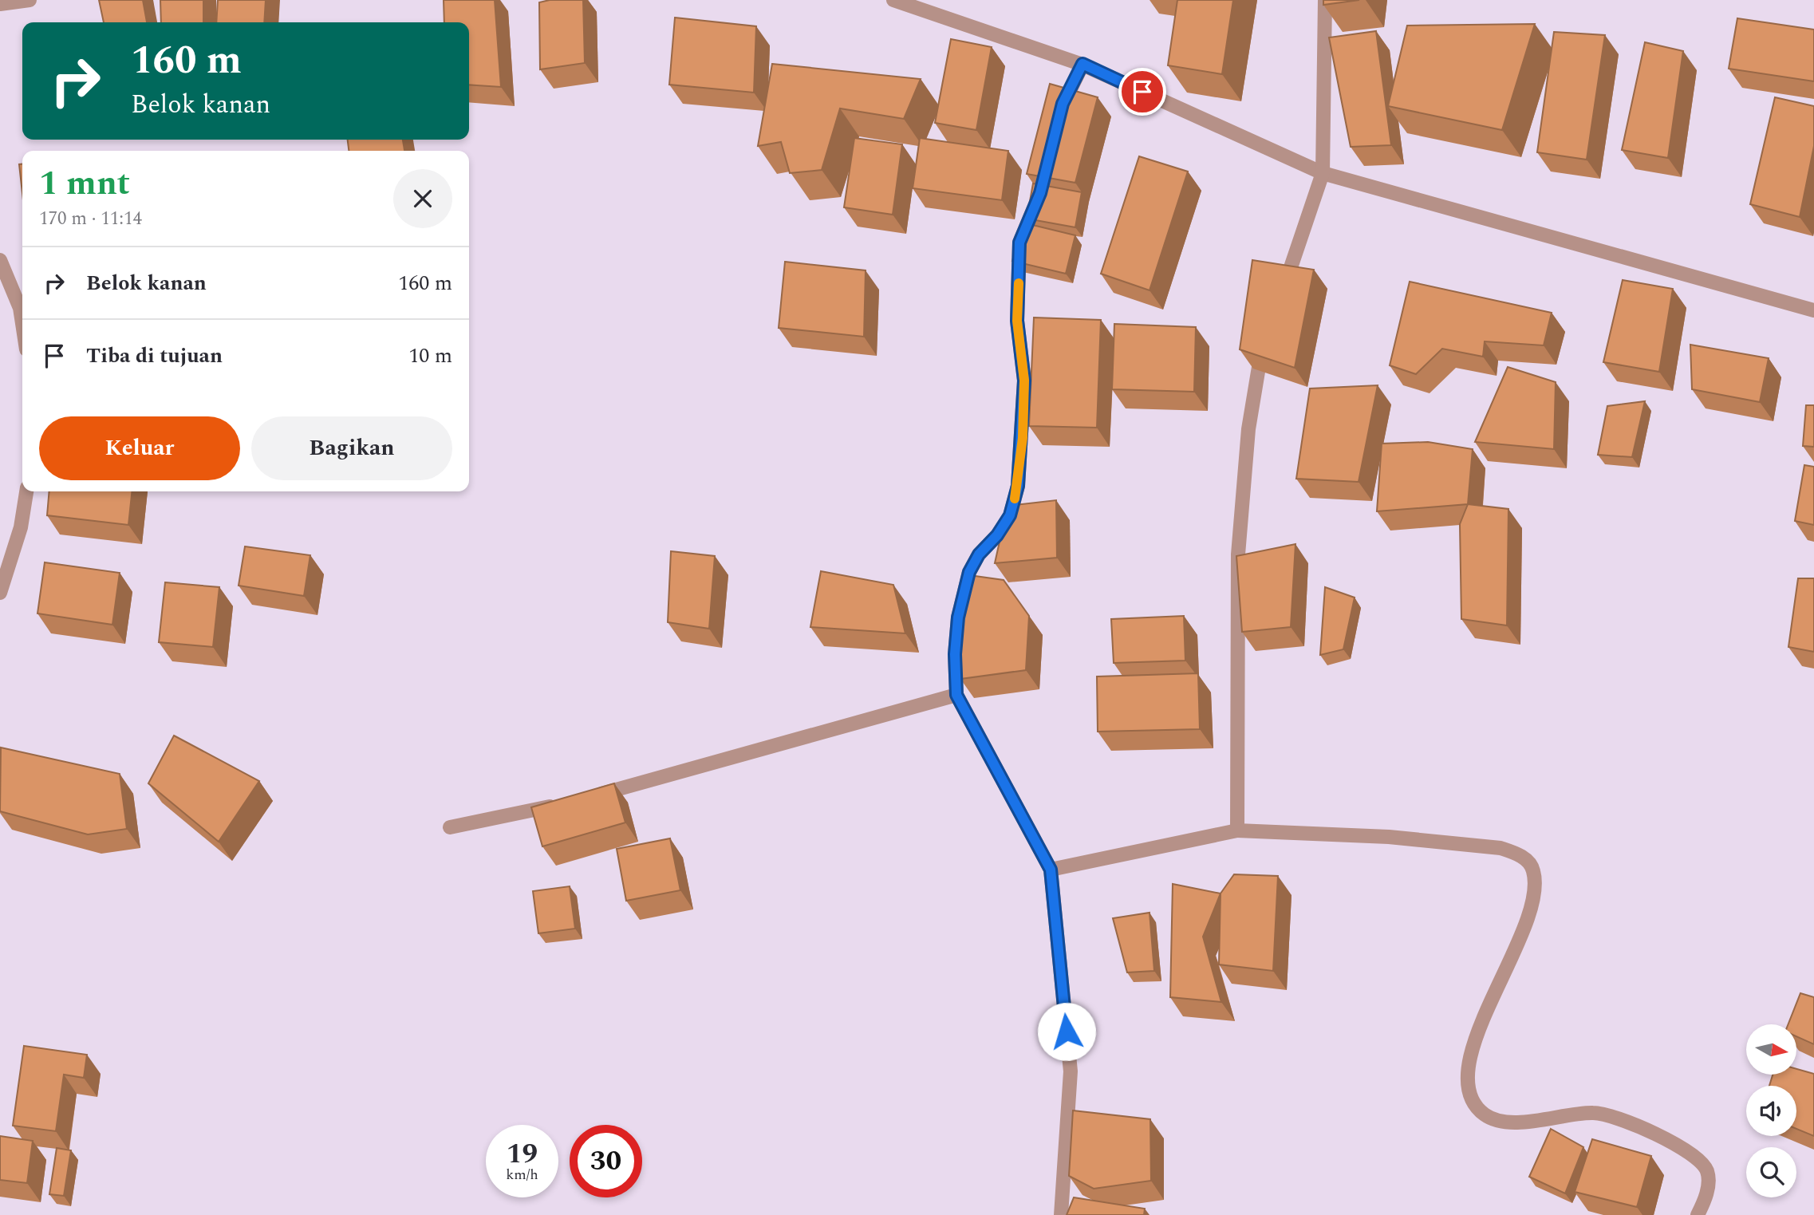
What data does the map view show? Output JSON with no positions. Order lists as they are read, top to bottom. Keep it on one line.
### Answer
{"north":"right","page":{"turn":["160 m","Belok kanan"],"heading":["1 mnt","170 m · 11:14"],"list":[{"name":"Belok kanan","value":"160 m"},{"name":"Tiba di tujuan","value":"10 m"}],"buttons":["Keluar","Bagikan"],"speed":"19 km/h","limit":"30"}}
